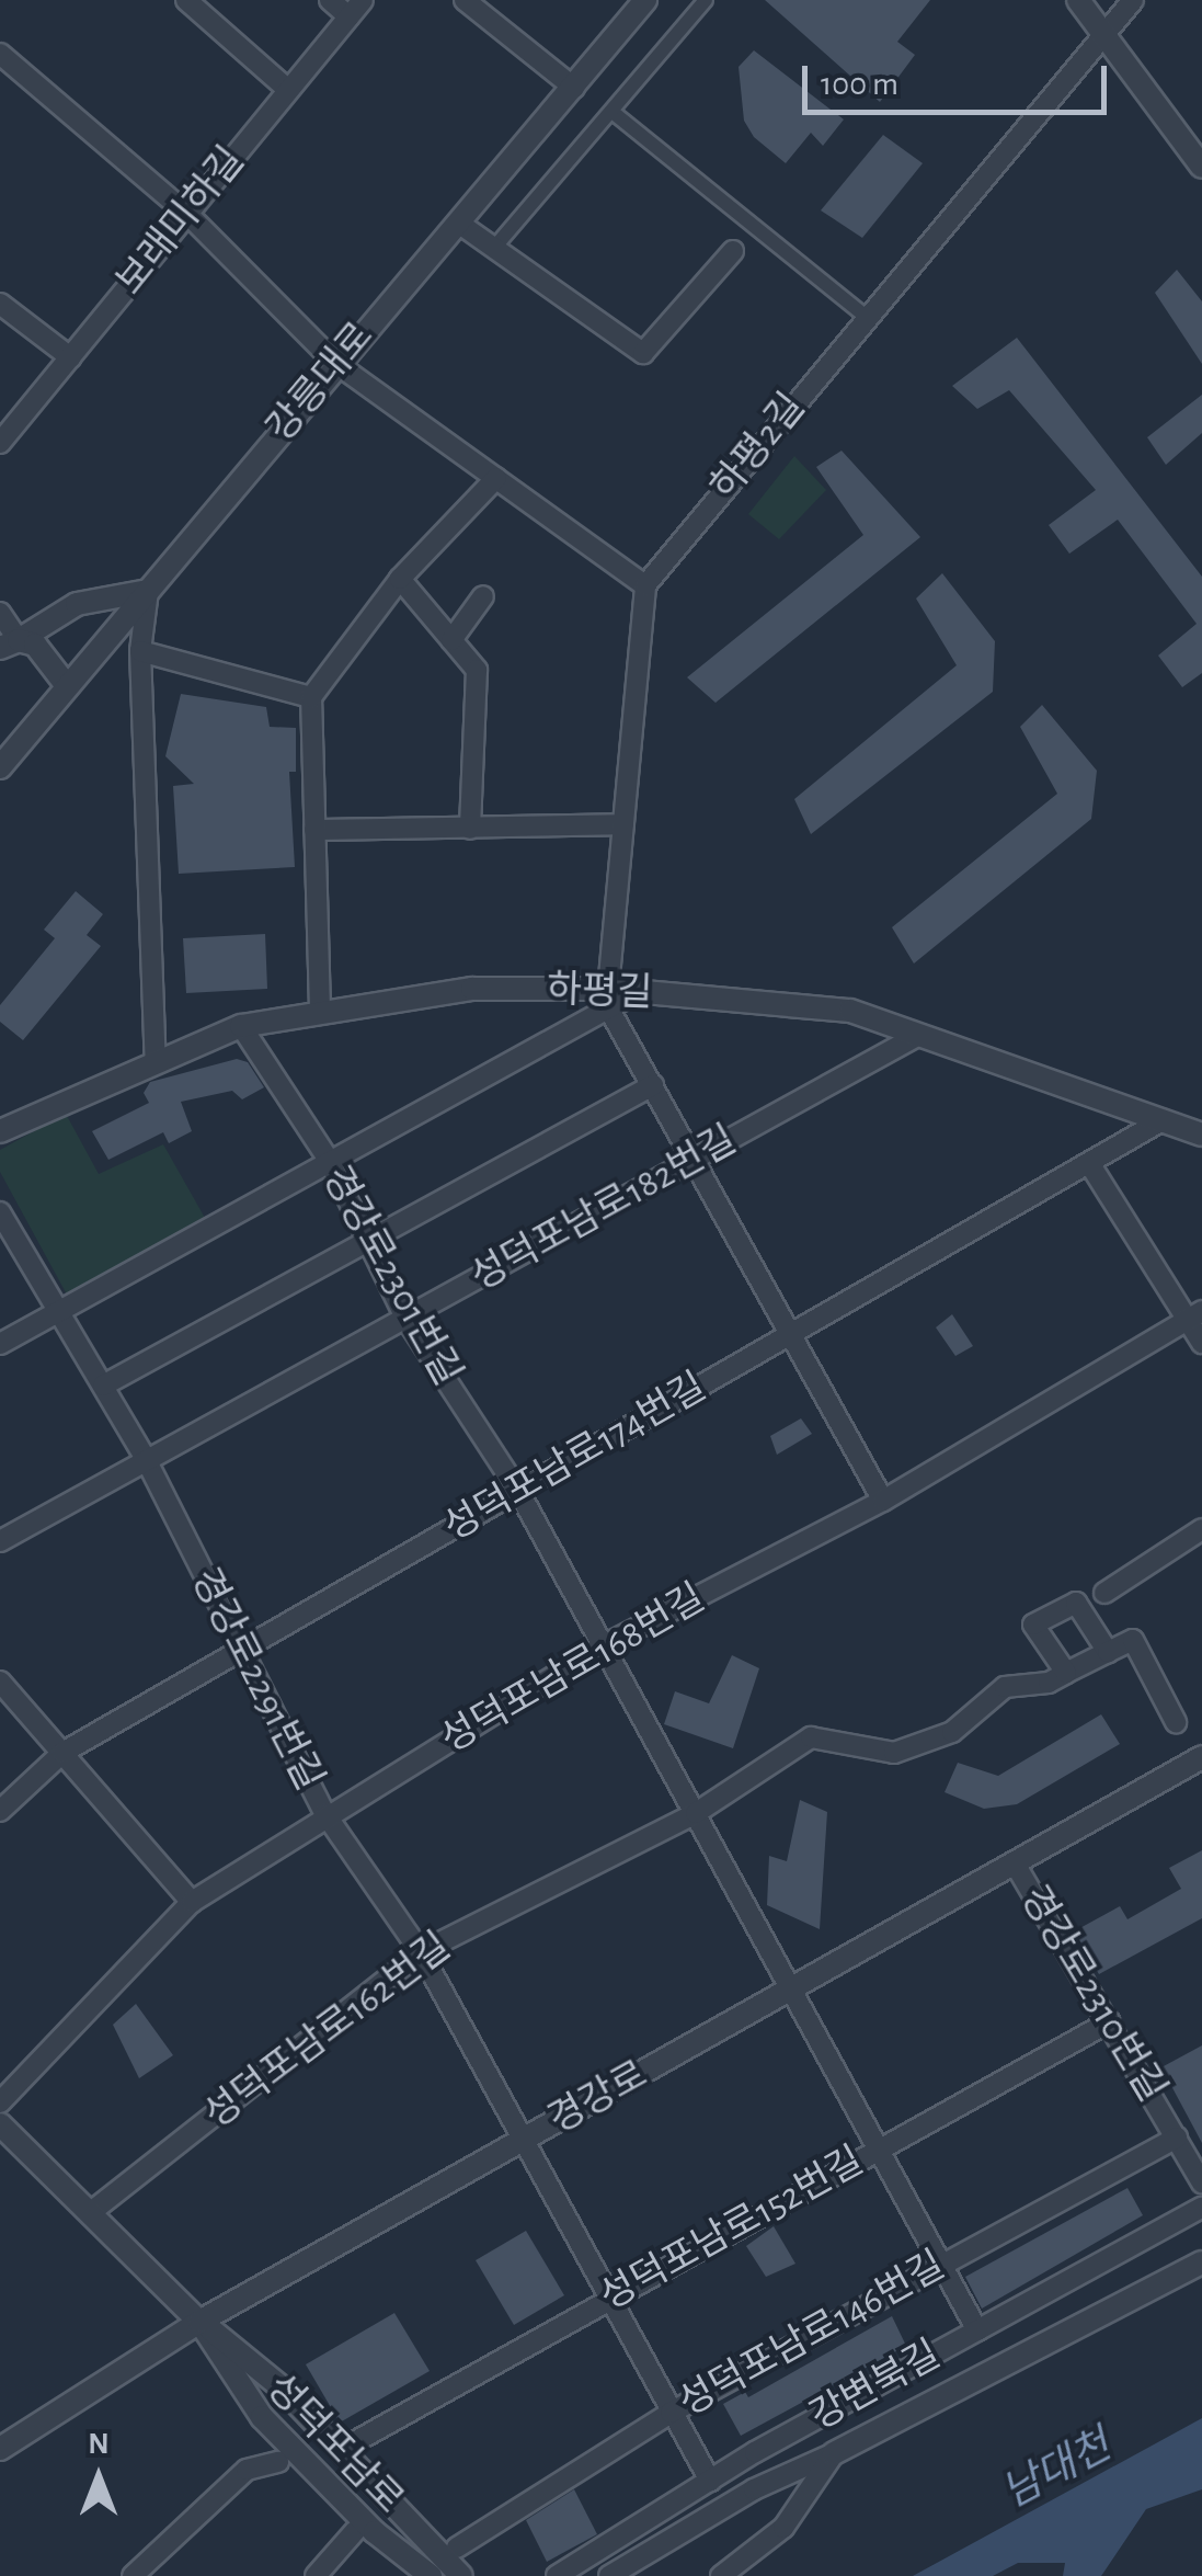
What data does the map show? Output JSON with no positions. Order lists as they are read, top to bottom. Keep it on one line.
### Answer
{"streets":{"street":["보래미하길","강릉대로","하평2길","하평길","성덕포남로182번길","경강로2301번길","성덕포남로174번길","성덕포남로168번길","경강로2291번길","경강로2310번길","성덕포남로162번길","경강로","성덕포남로152번길","성덕포남로146번길","강변북길","성덕포남로"]},"crossings":[["하평길","성덕포남로182번길"],["하평길","경강로2301번길"],["하평길","성덕포남로174번길"],["성덕포남로182번길","경강로2301번길"],["성덕포남로182번길","경강로2291번길"],["경강로2301번길","성덕포남로174번길"],["경강로2301번길","성덕포남로168번길"],["경강로2301번길","성덕포남로162번길"],["경강로2301번길","경강로"],["경강로2301번길","성덕포남로152번길"],["경강로2301번길","성덕포남로146번길"],["경강로2301번길","강변북길"],["성덕포남로174번길","경강로2291번길"],["성덕포남로168번길","경강로2291번길"],["경강로2291번길","성덕포남로162번길"],["경강로2291번길","경강로"],["경강로2291번길","성덕포남로152번길"],["경강로2291번길","성덕포남로146번길"],["경강로2291번길","강변북길"],["경강로2310번길","경강로"],["경강로2310번길","성덕포남로152번길"],["경강로2310번길","성덕포남로146번길"],["성덕포남로162번길","성덕포남로"],["경강로","성덕포남로"],["성덕포남로146번길","성덕포남로"]],"water":["남대천"],"scale_bar":"100 m","north":"top"}
